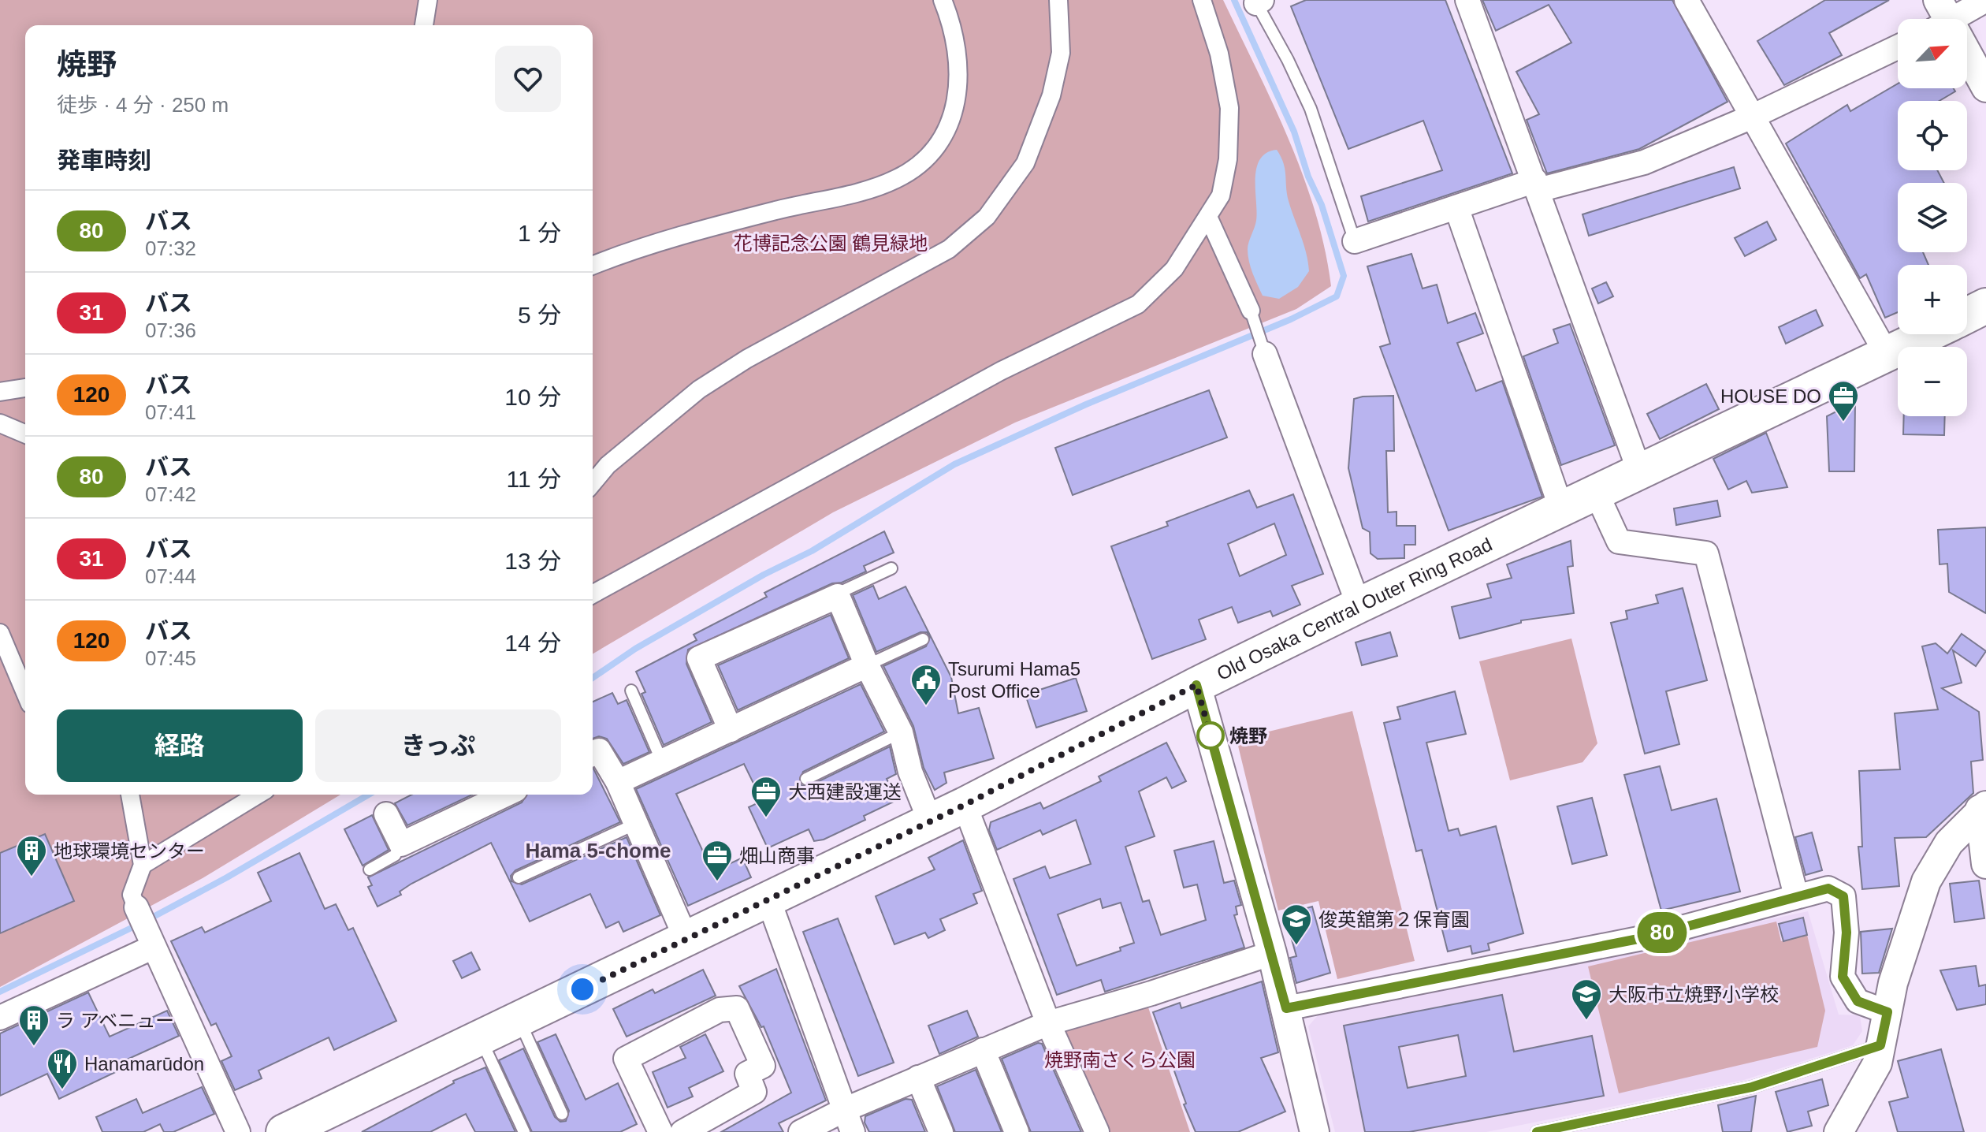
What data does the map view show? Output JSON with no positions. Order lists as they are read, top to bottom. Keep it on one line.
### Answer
{"streets":{"main road":["Old Osaka Central Outer Ring Road"]},"districts":["Hama 5-chome"],"parks":["花博記念公園 鶴見緑地","焼野南さくら公園"],"places":{"office":["HOUSE DO","大西建設運送","畑山商事"],"public building":["Tsurumi Hama5 Post Office"],"other":["焼野"],"building":["地球環境センター","ラ アベニュー"],"school or university":["俊英舘第２保育園","大阪市立焼野小学校"],"restaurant":["Hanamarūdon"]},"lines":["bus line 80"],"north":"top right","page":{"on_map":"80","map_buttons":["+","−"],"heading":[["焼野","徒歩 · 4 分 · 250 m"],"発車時刻"],"list":[{"mark":"80","name":"バス","note":"07:32","value":"1 分"},{"mark":"31","name":"バス","note":"07:36","value":"5 分"},{"mark":"120","name":"バス","note":"07:41","value":"10 分"},{"mark":"80","name":"バス","note":"07:42","value":"11 分"},{"mark":"31","name":"バス","note":"07:44","value":"13 分"},{"mark":"120","name":"バス","note":"07:45","value":"14 分"}],"buttons":["経路","きっぷ"]}}
